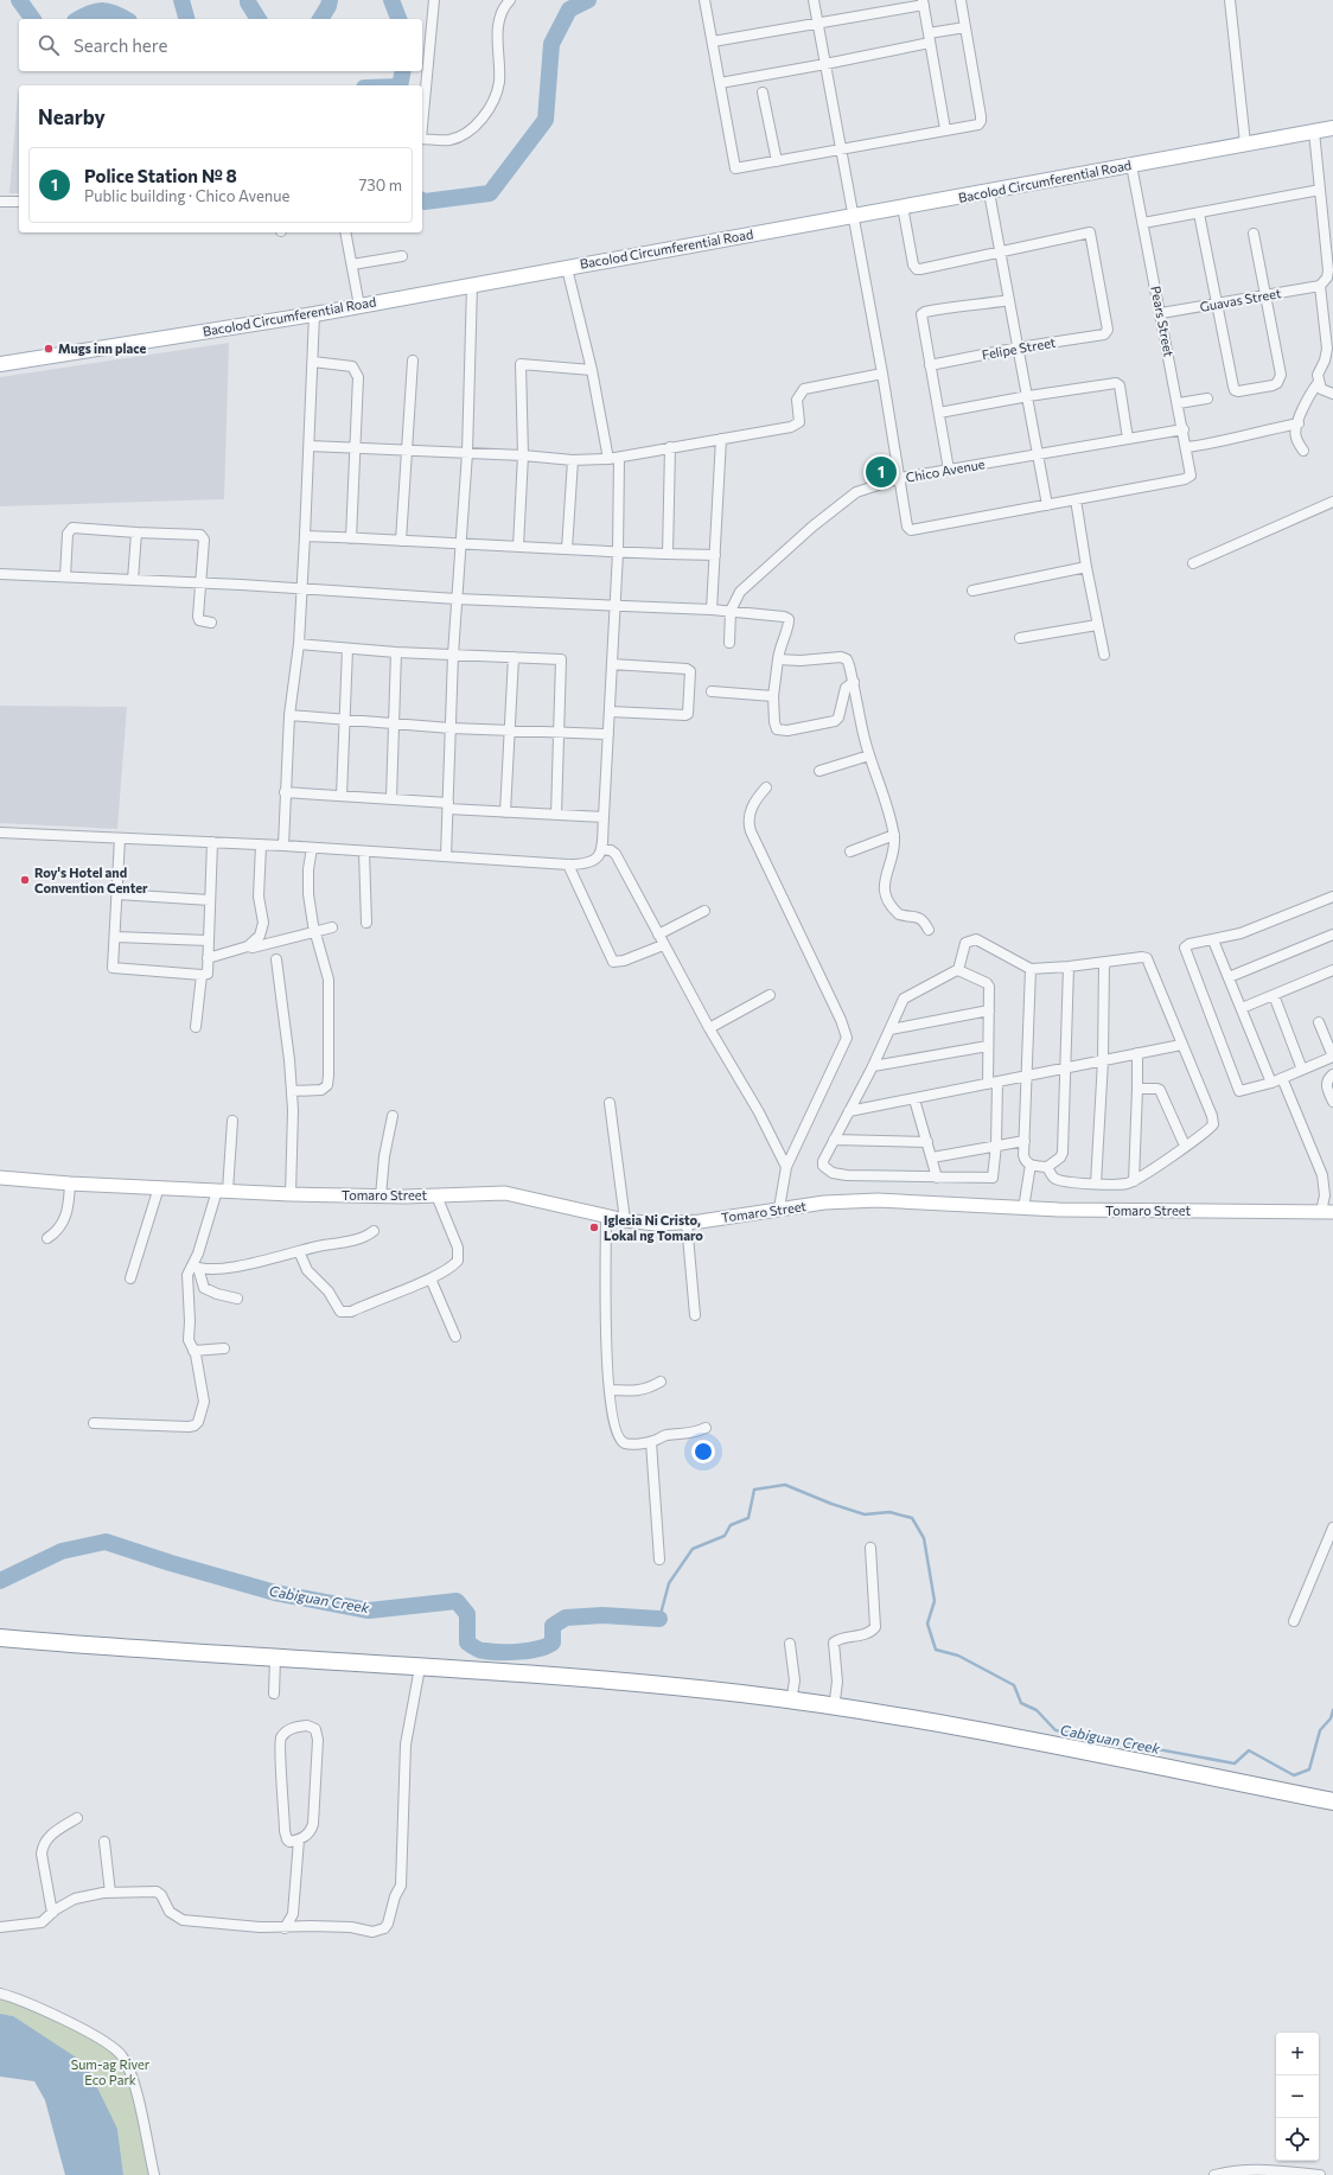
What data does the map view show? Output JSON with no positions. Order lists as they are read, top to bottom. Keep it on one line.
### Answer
{"streets":{"main road":["Bacolod Circumferential Road"],"street":["Guavas Street","Pears Street","Felipe Street","Chico Avenue","Tomaro Street"]},"crossings":[["Bacolod Circumferential Road","Pears Street"],["Guavas Street","Pears Street"],["Pears Street","Chico Avenue"]],"water":["Cabiguan Creek"],"parks":["Sum-ag River Eco Park"],"places":["Mugs inn place","Roy's Hotel and Convention Center","Iglesia Ni Cristo, Lokal ng Tomaro"],"page":{"search":"Search here","heading":"Nearby","list":[{"mark":"1","name":"Police Station № 8","note":"Public building · Chico Avenue","value":"730 m"}],"pins":"1","map_buttons":["+","−"]}}
